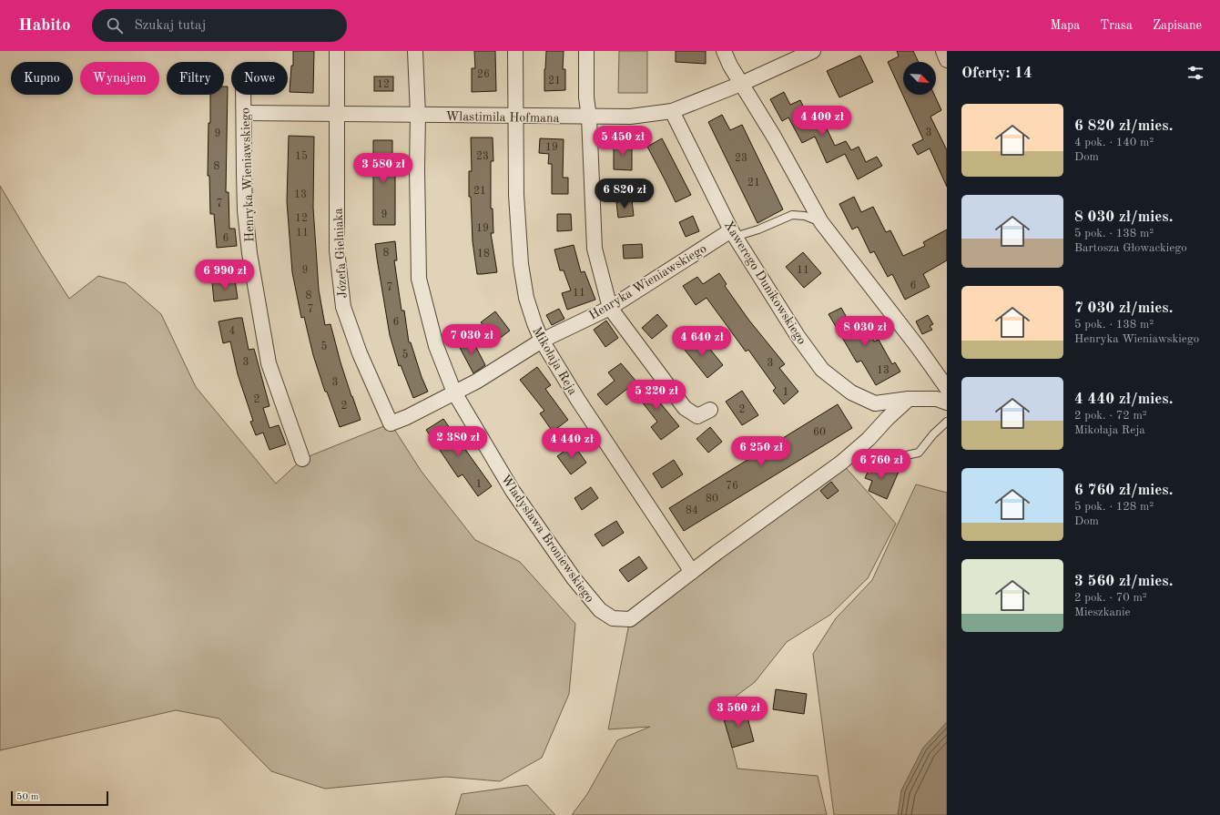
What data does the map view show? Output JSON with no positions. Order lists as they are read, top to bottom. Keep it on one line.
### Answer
{"streets":{"street":["Wlastimila Hofmana","Henryka Wieniawskiego","Józefa Gielniaka","Xawerego Dunikowskiego","Mikołaja Reja","Władysława Broniewskiego"]},"crossings":[["Wlastimila Hofmana","Henryka Wieniawskiego"],["Wlastimila Hofmana","Józefa Gielniaka"],["Wlastimila Hofmana","Xawerego Dunikowskiego"],["Wlastimila Hofmana","Mikołaja Reja"],["Wlastimila Hofmana","Władysława Broniewskiego"],["Henryka Wieniawskiego","Józefa Gielniaka"],["Henryka Wieniawskiego","Xawerego Dunikowskiego"],["Henryka Wieniawskiego","Mikołaja Reja"],["Henryka Wieniawskiego","Władysława Broniewskiego"],["Xawerego Dunikowskiego","Władysława Broniewskiego"],["Mikołaja Reja","Władysława Broniewskiego"]],"house_numbers":["26","21","12","3","9","19","15","23","23","8","21","21","13","7","9","12","19","11","6","8","18","9","11","6","7","11","8","7","6","4","5","5","3","3","13","3","1","2","2","2","60","1","76","80","84"],"scale_bar":"50 m","north":"bottom right","page":{"header":"Habito","search":"Szukaj tutaj","nav":["Mapa","Trasa","Zapisane"],"heading":"Oferty: 14","chip":["Kupno","Wynajem","Filtry","Nowe"],"list":[{"name":"6 820 zł/mies.","note":"4 pok. · 140 m² · Dom"},{"name":"8 030 zł/mies.","note":"5 pok. · 138 m² · Bartosza Głowackiego"},{"name":"7 030 zł/mies.","note":"5 pok. · 138 m² · Henryka Wieniawskiego"},{"name":"4 440 zł/mies.","note":"2 pok. · 72 m² · Mikołaja Reja"},{"name":"6 760 zł/mies.","note":"5 pok. · 128 m² · Dom"},{"name":"3 560 zł/mies.","note":"2 pok. · 70 m² · Mieszkanie"}],"price":["4 400 zł","5 450 zł","3 580 zł","6 820 zł","6 990 zł","8 030 zł","7 030 zł","4 640 zł","5 220 zł","2 380 zł","4 440 zł","6 250 zł","6 760 zł","3 560 zł"],"scale":"50 m"}}
